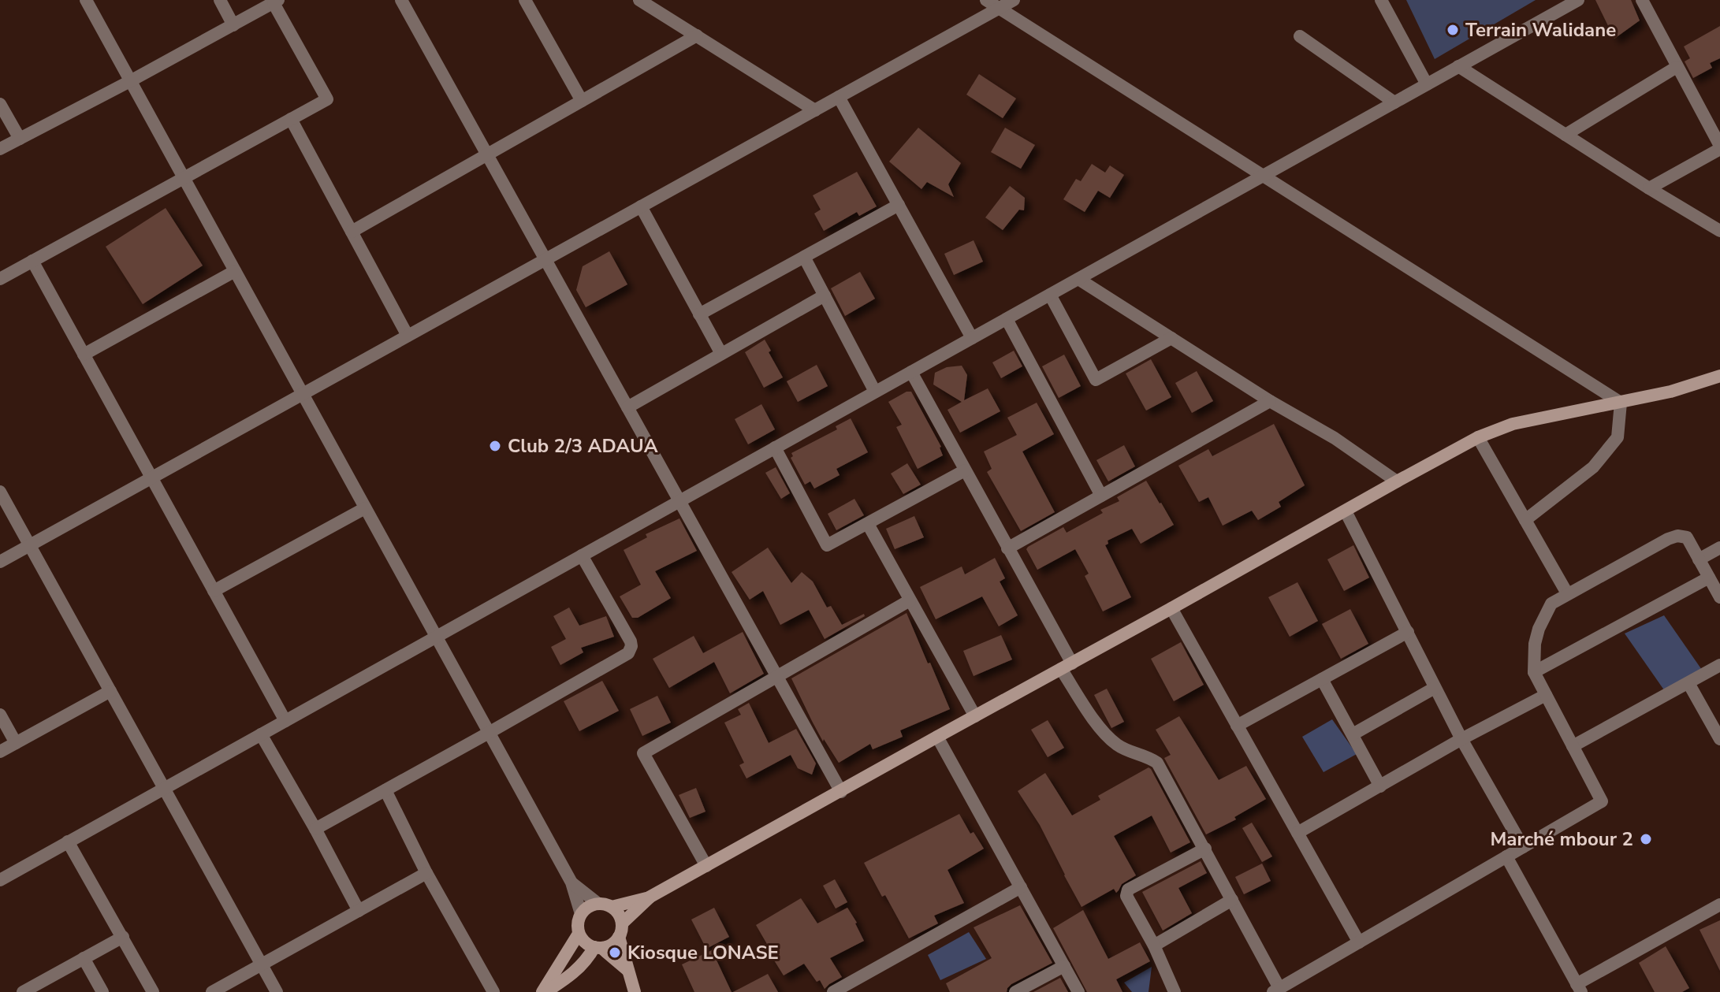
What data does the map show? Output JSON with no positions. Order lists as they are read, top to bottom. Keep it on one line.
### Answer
{"places":["Terrain Walidane","Club 2/3 ADAUA","Marché mbour 2","Kiosque LONASE"]}
